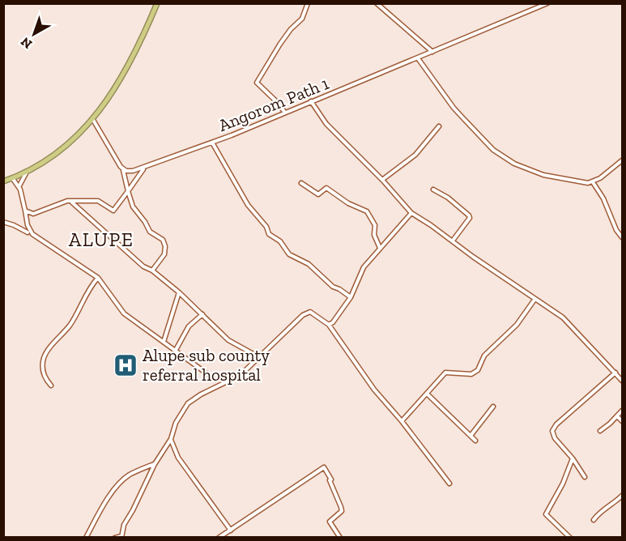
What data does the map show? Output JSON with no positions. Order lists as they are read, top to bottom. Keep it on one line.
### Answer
{"streets":{"street":["Angorom Path 1"]},"districts":["ALUPE"],"places":{"hospital":["Alupe sub county referral hospital"]},"north":"bottom left"}
